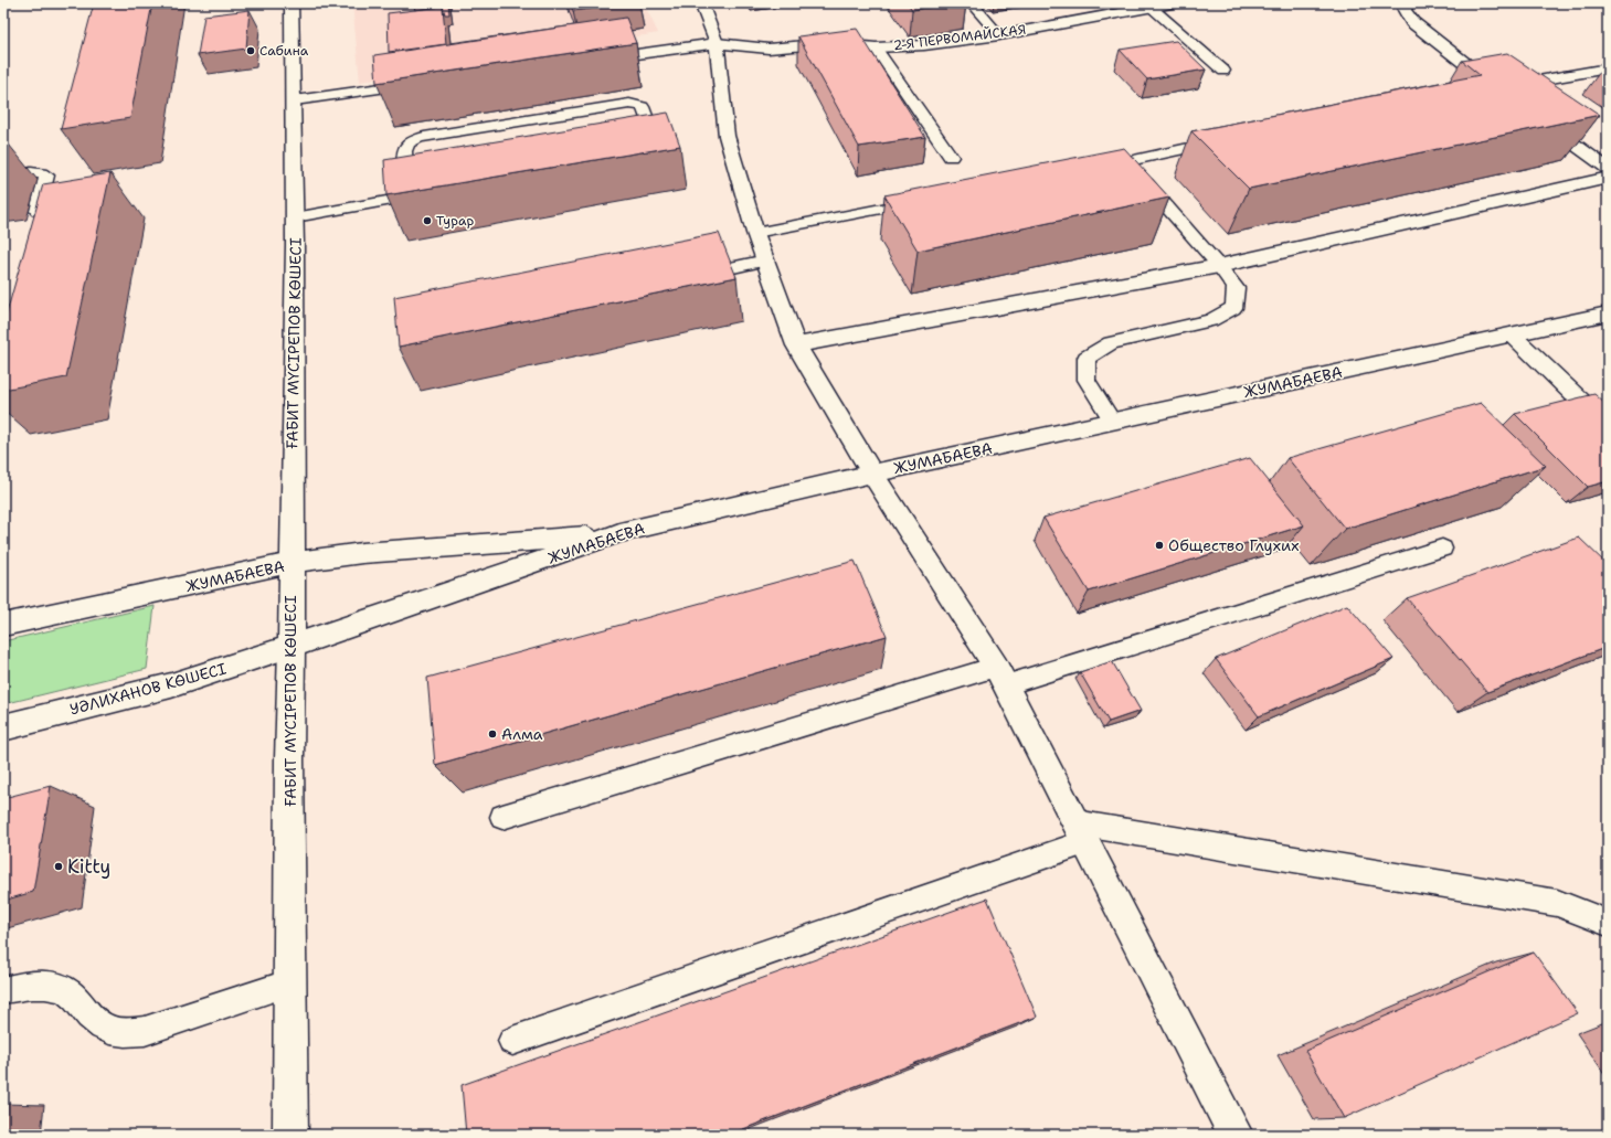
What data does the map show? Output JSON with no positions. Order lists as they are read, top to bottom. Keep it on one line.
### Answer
{"streets":{"street":["2-Я ПЕРВОМАЙСКАЯ","ҒАБИТ МҮСІРЕПОВ КӨШЕСІ","ЖУМАБАЕВА","УӘЛИХАНОВ КӨШЕСІ"]},"crossings":[["ҒАБИТ МҮСІРЕПОВ КӨШЕСІ","ЖУМАБАЕВА"],["ҒАБИТ МҮСІРЕПОВ КӨШЕСІ","УӘЛИХАНОВ КӨШЕСІ"],["ЖУМАБАЕВА","УӘЛИХАНОВ КӨШЕСІ"]],"places":["Сабина","Турар","Общество Глухих","Алма","Kitty"]}
